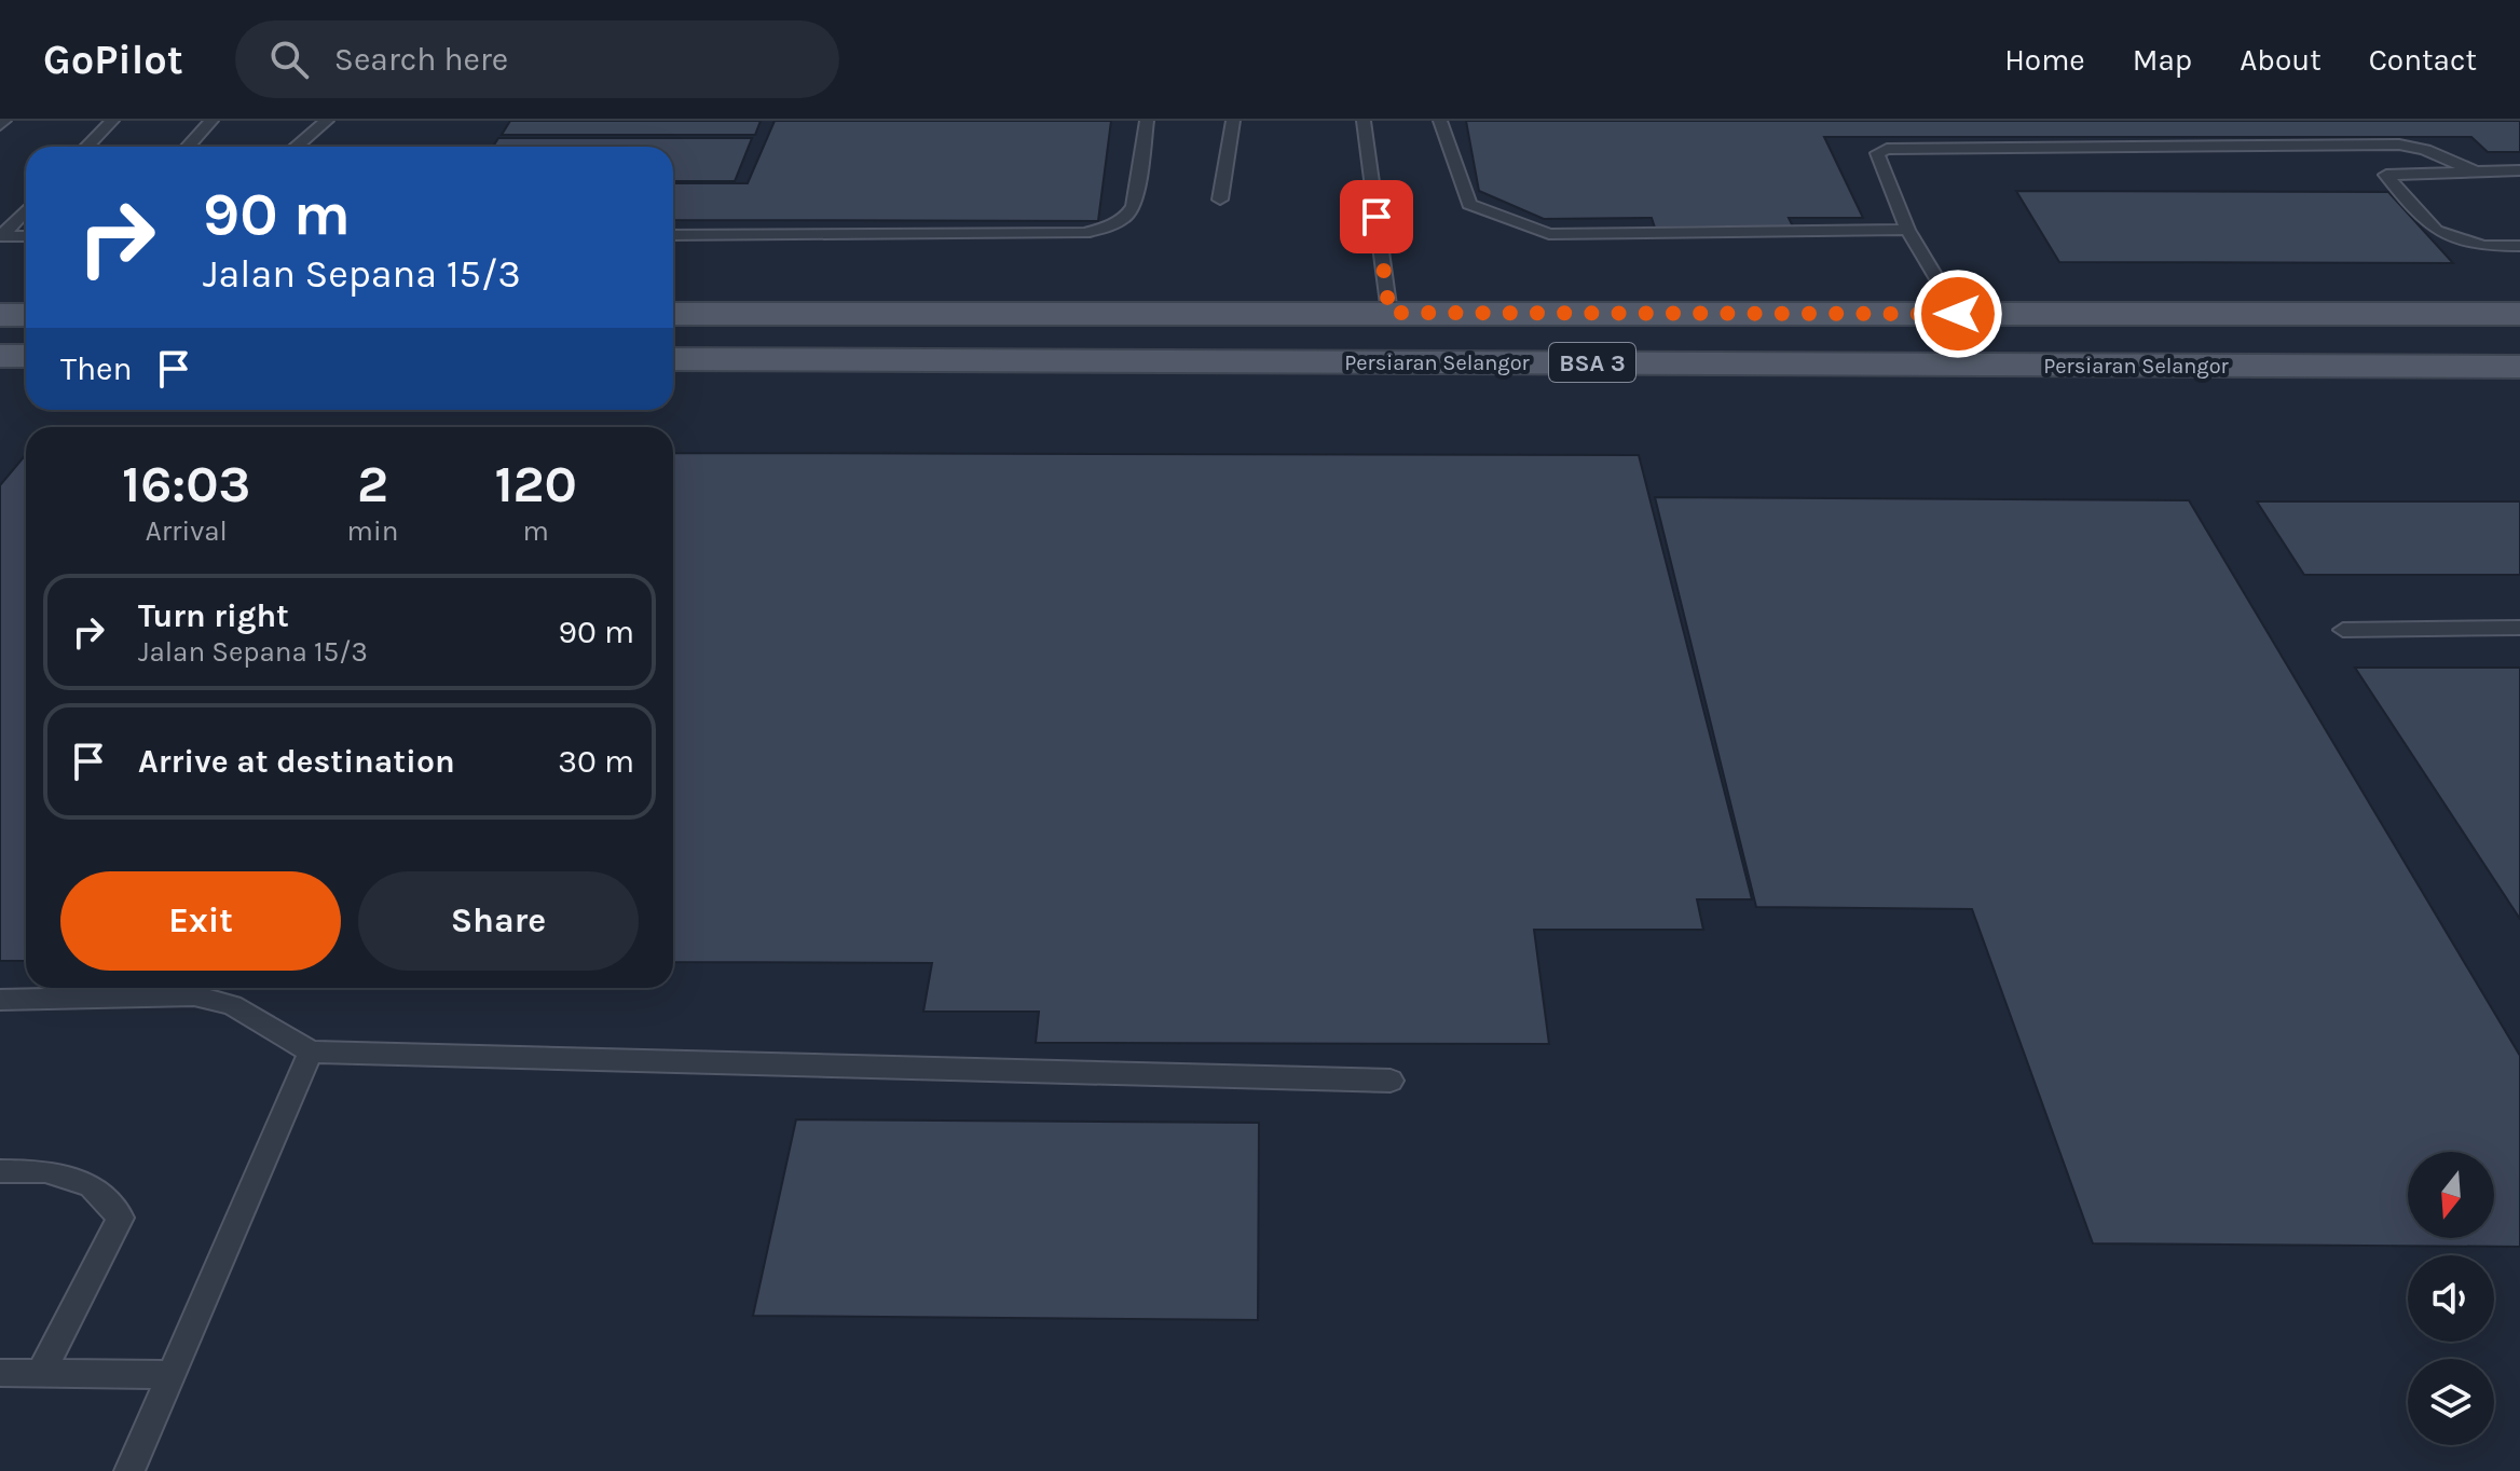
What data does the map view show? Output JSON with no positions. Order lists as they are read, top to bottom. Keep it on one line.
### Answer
{"streets":{"main road":["Persiaran Selangor","BSA 3"]},"north":"bottom","page":{"header":"GoPilot","search":"Search here","nav":["Home","Map","About","Contact"],"turn":["90 m","Jalan Sepana 15/3"],"then":"Then","eta":["16:03","Arrival","2","min","120","m"],"list":[{"name":"Turn right","note":"Jalan Sepana 15/3","value":"90 m"},{"name":"Arrive at destination","value":"30 m"}],"buttons":["Exit","Share"]}}
